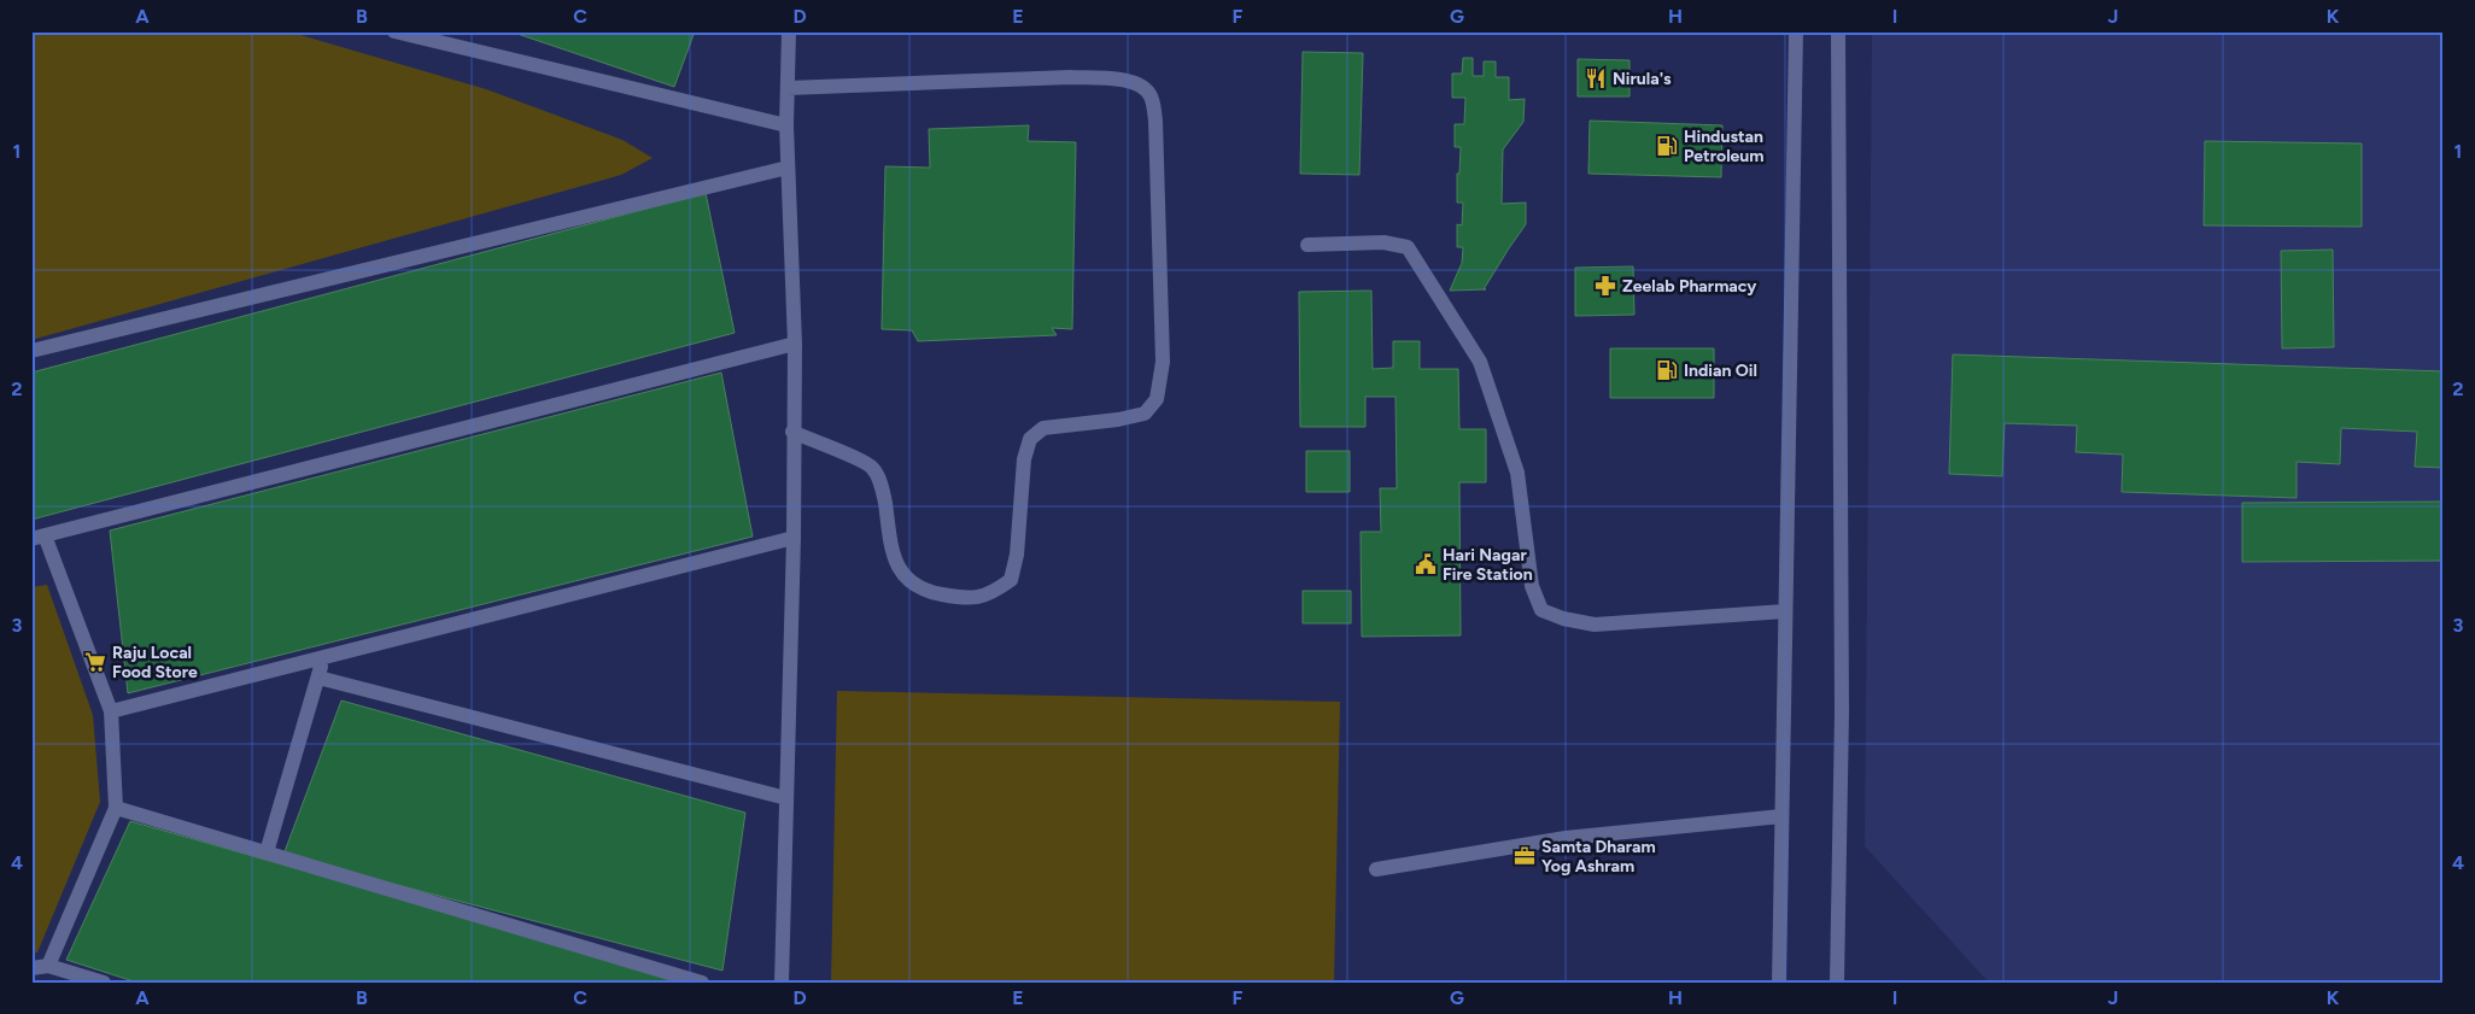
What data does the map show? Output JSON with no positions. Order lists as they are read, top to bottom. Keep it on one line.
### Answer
{"places":{"restaurant":["Nirula's"],"fuel station":["Hindustan Petroleum","Indian Oil"],"pharmacy":["Zeelab Pharmacy"],"public building":["Hari Nagar Fire Station"],"supermarket":["Raju Local Food Store"],"office":["Samta Dharam Yog Ashram"]},"grid":{"columns":["A","B","C","D","E","F","G","H","I","J","K"],"rows":["1","2","3","4"]}}
